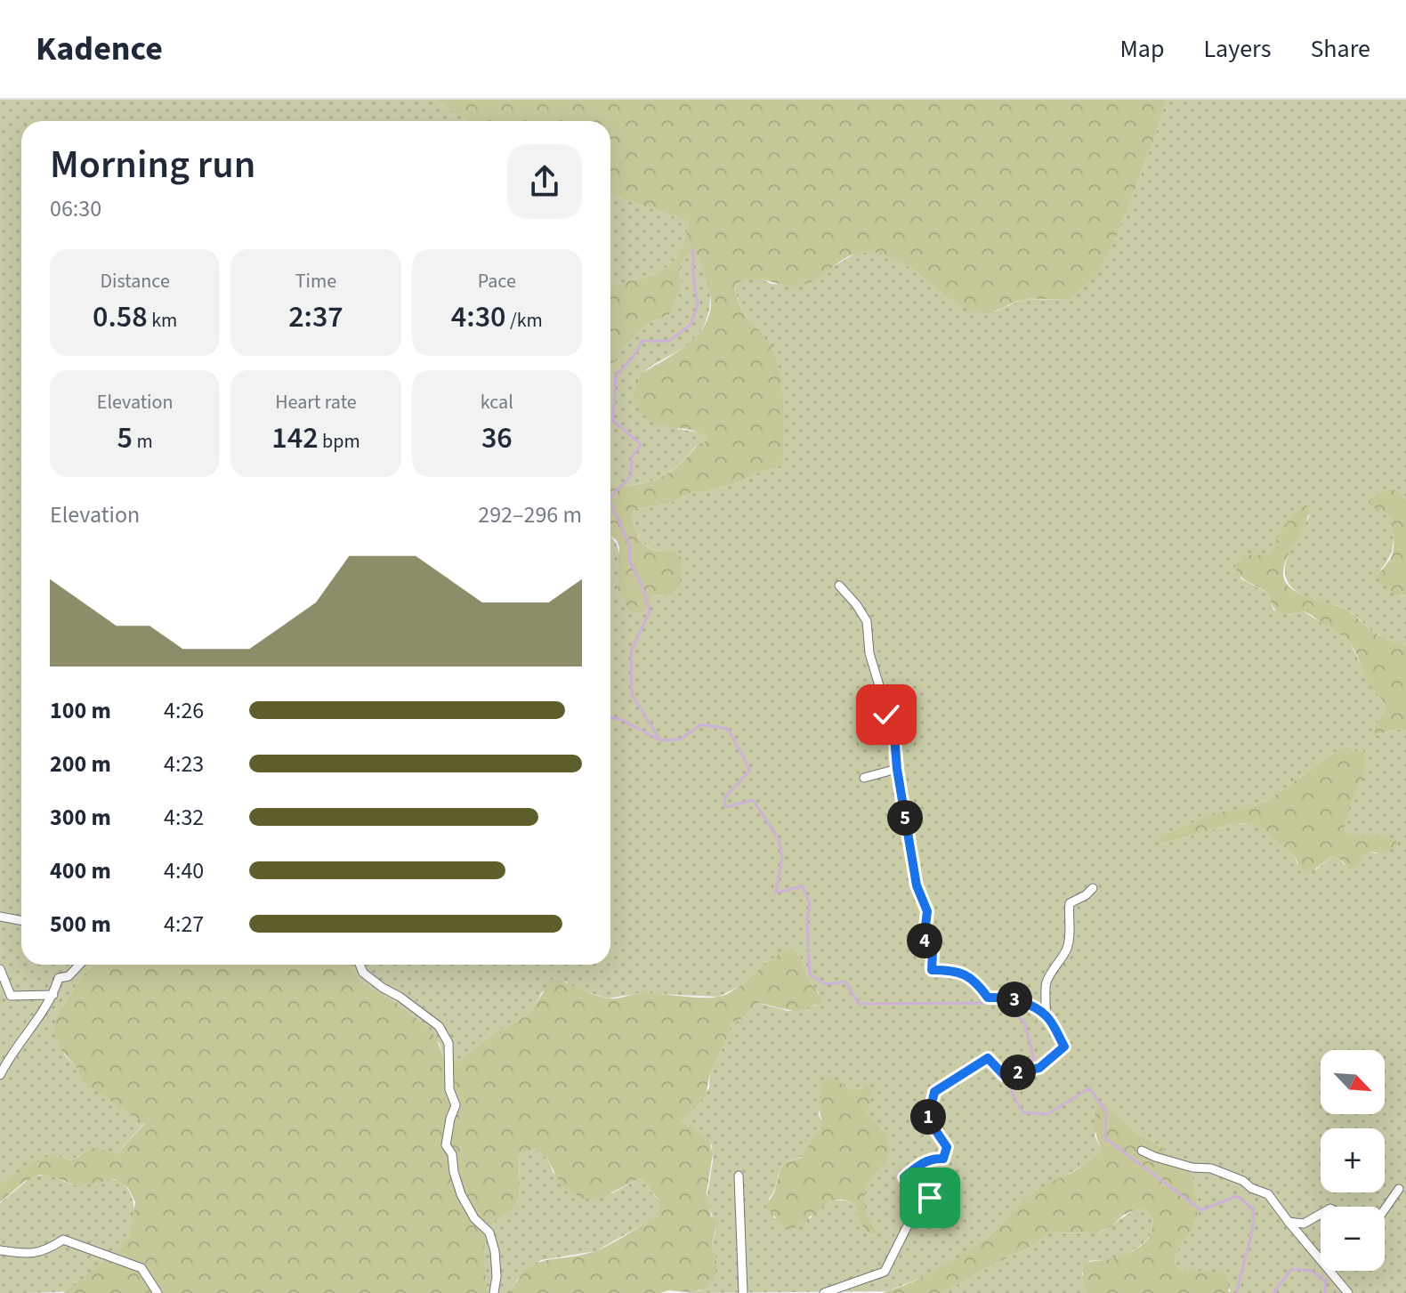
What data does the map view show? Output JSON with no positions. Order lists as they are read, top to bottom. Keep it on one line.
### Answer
{"north":"bottom right","page":{"header":"Kadence","nav":["Map","Layers","Share"],"heading":["Morning run","06:30"],"stats":[["Distance","0.58 km"],["Time","2:37"],["Pace","4:30 /km"],["Elevation","5 m"],["Heart rate","142 bpm"],["kcal","36"]],"chart":["Elevation","292–296 m"],"list":[{"name":"100 m","note":"4:26"},{"name":"200 m","note":"4:23"},{"name":"300 m","note":"4:32"},{"name":"400 m","note":"4:40"},{"name":"500 m","note":"4:27"}],"pins":["5","4","3","2","1"],"map_buttons":["+","−"]}}
